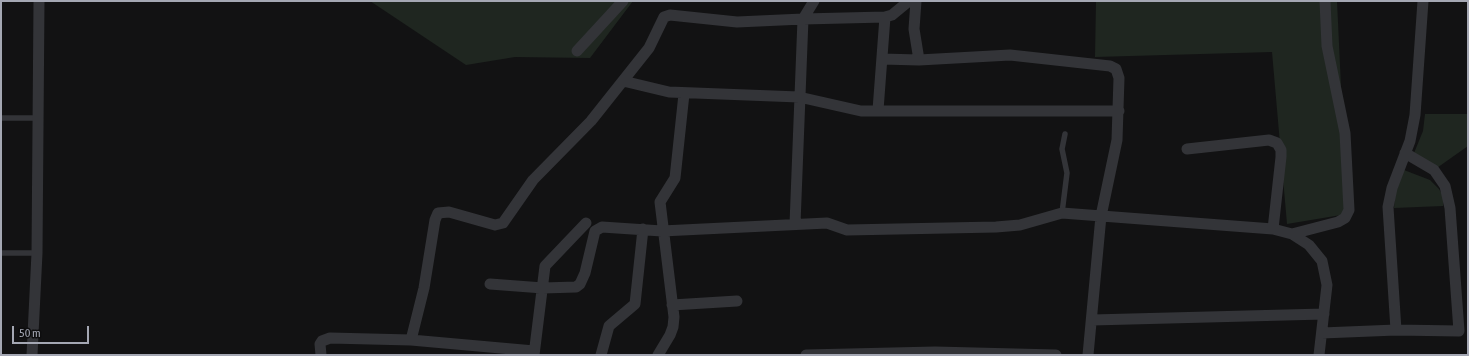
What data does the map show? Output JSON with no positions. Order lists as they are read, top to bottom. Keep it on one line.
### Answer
{"scale_bar":"50 m"}
